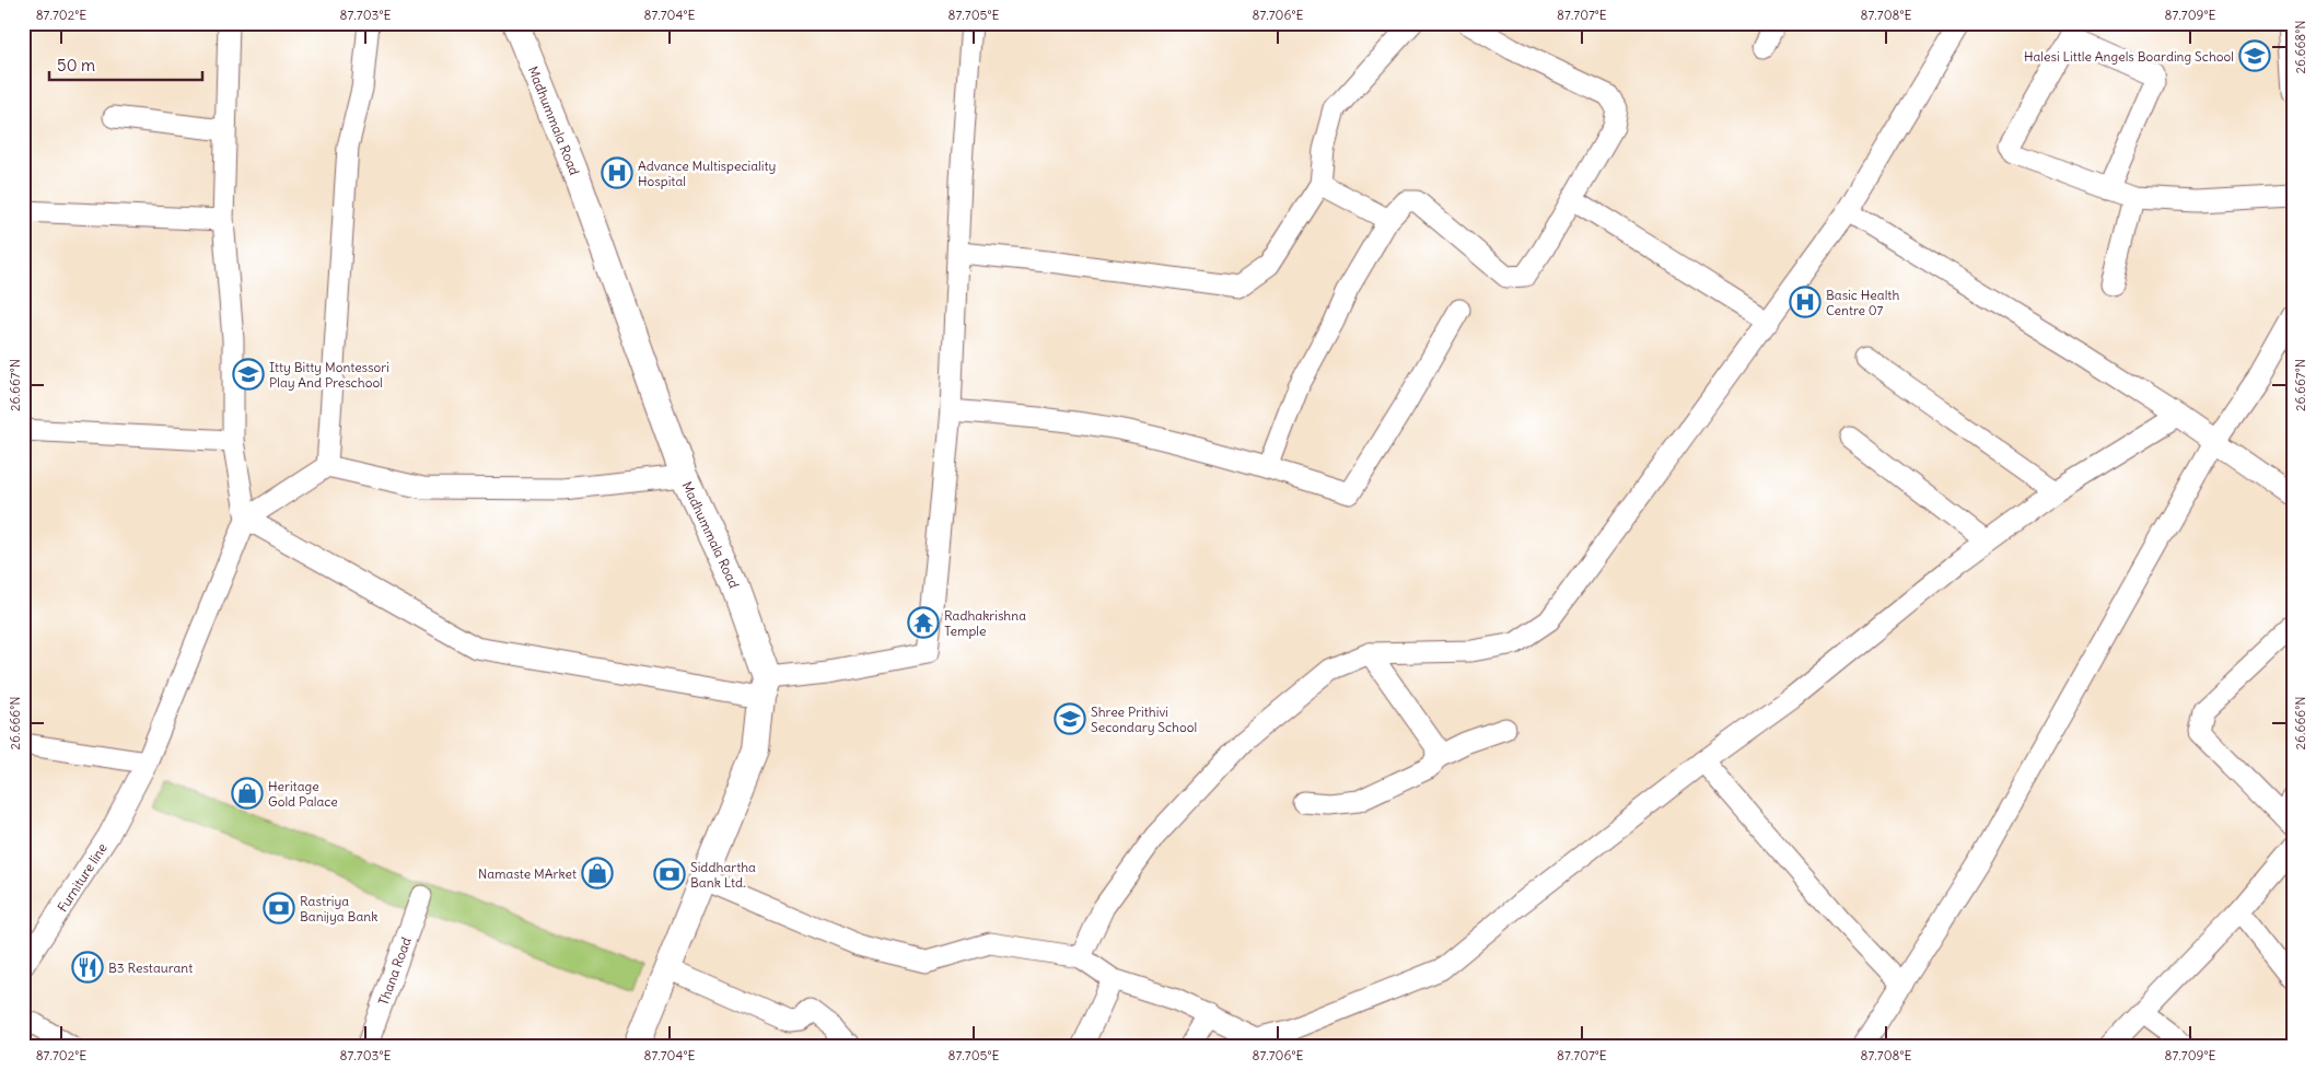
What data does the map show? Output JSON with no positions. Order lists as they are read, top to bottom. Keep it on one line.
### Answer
{"streets":{"street":["Madhummala Road","Furniture line","Thana Road"]},"places":{"school or university":["Halesi Little Angels Boarding School","Itty Bitty Montessori Play And Preschool","Shree Prithivi Secondary School"],"hospital":["Advance Multispeciality Hospital","Basic Health Centre 07"],"temple":["Radhakrishna Temple"],"shop":["Heritage Gold Palace","Namaste MArket"],"bank":["Siddhartha Bank Ltd.","Rastriya Banijya Bank"],"restaurant":["B3 Restaurant"]},"scale_bar":"50 m","coordinates":["87.702°E","87.703°E","87.704°E","87.705°E","87.706°E","87.707°E","87.708°E","87.709°E","26.668°N","26.667°N","26.666°N"]}
